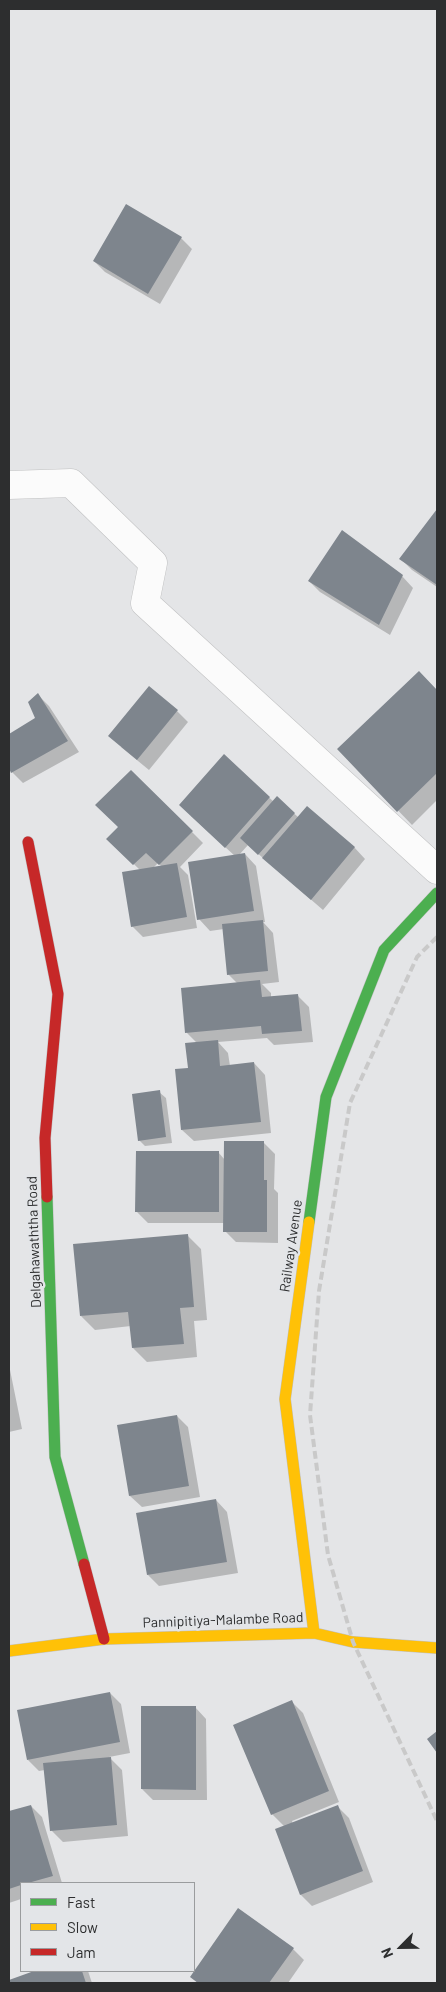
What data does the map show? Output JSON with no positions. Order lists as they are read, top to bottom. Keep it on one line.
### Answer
{"streets":{"street":["Delgahawaththa Road","Railway Avenue","Pannipitiya-Malambe Road"]},"crossings":[["Delgahawaththa Road","Pannipitiya-Malambe Road"],["Railway Avenue","Pannipitiya-Malambe Road"]],"legend":["Fast","Slow","Jam"],"north":"bottom left"}
